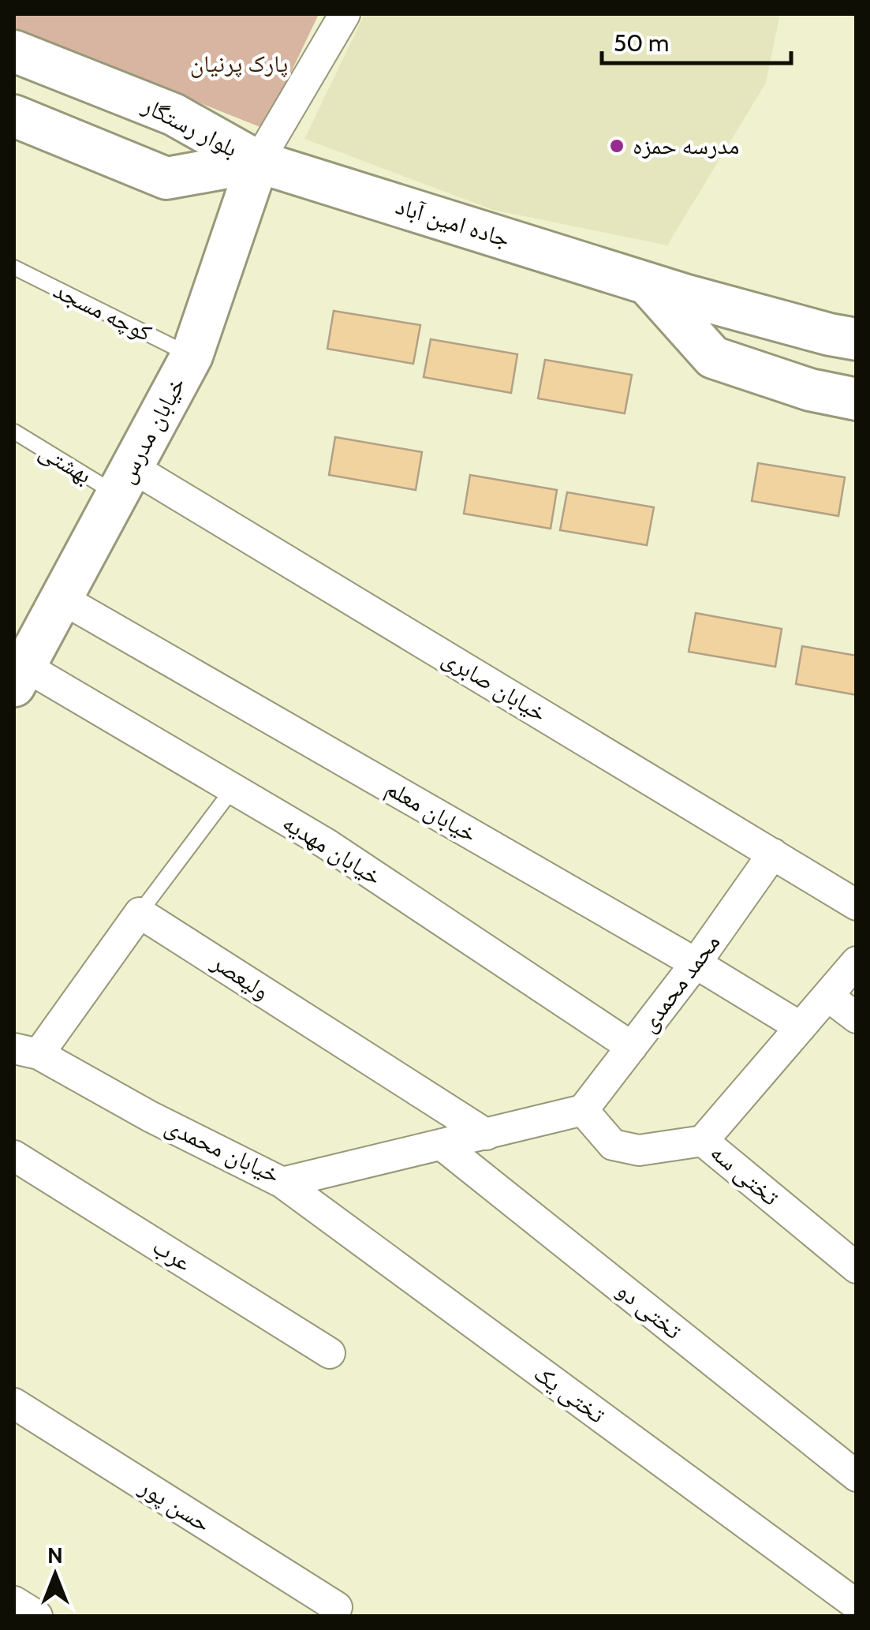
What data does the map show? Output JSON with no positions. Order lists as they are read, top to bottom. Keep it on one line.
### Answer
{"streets":{"main road":["بلوار رستگار","جاده امین آباد","خیابان مدرس"],"street":["خیابان صابری","خیابان معلم","خیابان مهدیه","ولیعصر","محمد محمدی","خیابان محمدی","تختی سه","عرب","تختی دو","تختی یک","حسن پور"],"lane":["کوچه مسجد","بهشتی"]},"crossings":[["بلوار رستگار","جاده امین آباد"],["بلوار رستگار","خیابان مدرس"],["جاده امین آباد","خیابان مدرس"],["کوچه مسجد","خیابان مدرس"],["خیابان مدرس","بهشتی"],["خیابان مدرس","خیابان صابری"],["خیابان مدرس","خیابان معلم"],["خیابان مدرس","خیابان مهدیه"],["بهشتی","خیابان صابری"],["خیابان صابری","محمد محمدی"],["خیابان معلم","محمد محمدی"],["خیابان مهدیه","محمد محمدی"],["ولیعصر","خیابان محمدی"],["محمد محمدی","خیابان محمدی"],["محمد محمدی","تختی سه"],["خیابان محمدی","تختی سه"],["خیابان محمدی","تختی دو"],["خیابان محمدی","تختی یک"]],"parks":["پارک پرنیان"],"places":["مدرسه حمزه"],"scale_bar":"50 m","north":"top"}
